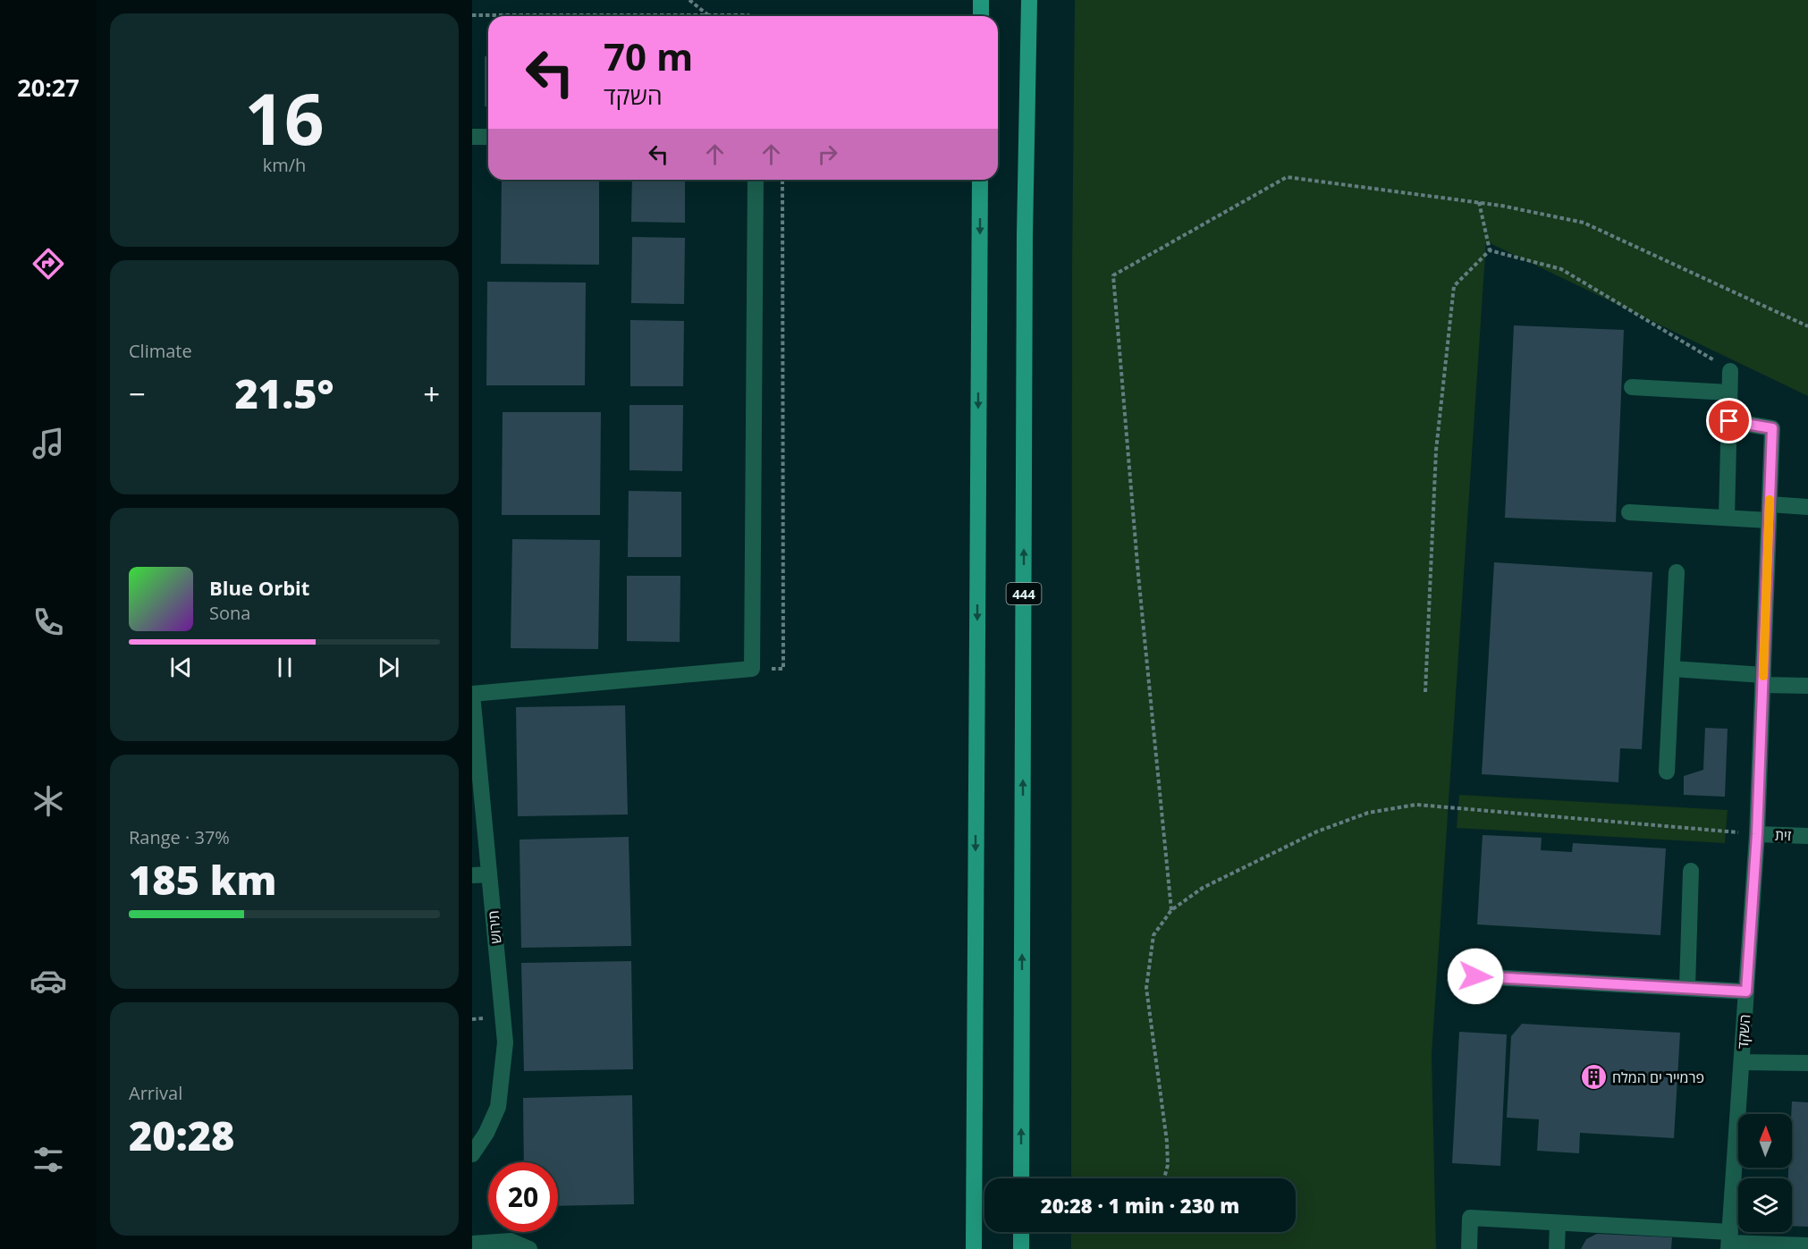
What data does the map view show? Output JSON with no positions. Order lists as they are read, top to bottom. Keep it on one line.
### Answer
{"streets":{"main road":["444"],"street":["זית","תירוש","השקד"]},"crossings":[["זית","השקד"]],"places":{"building":["פרמייר ים המלח"]},"north":"top","page":{"tabs":"20:27","tile":[["16","km/h"],"Climate",["Range · 37%","185 km"],["Arrival","20:28"]],"turn":["70 m","השקד"],"heat":["−","21.5°","+"],"song":["Blue Orbit","Sona"],"limit":"20","trip":"20:28 · 1 min · 230 m"}}
